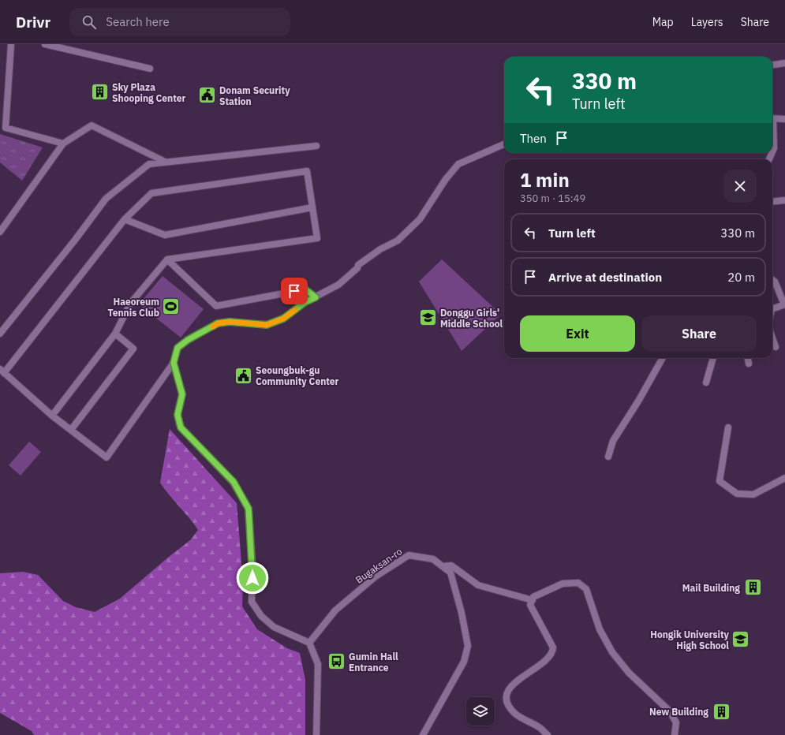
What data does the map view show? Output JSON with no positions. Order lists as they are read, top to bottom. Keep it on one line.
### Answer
{"streets":{"street":["Bugaksan-ro"]},"places":{"building":["Sky Plaza Shooping Center","Mail Building","New Building"],"public building":["Donam Security Station","Seoungbuk-gu Community Center"],"sports":["Haeoreum Tennis Club"],"school or university":["Donggu Girls' Middle School","Hongik University High School"],"bus stop":["Gumin Hall Entrance"]},"page":{"header":"Drivr","search":"Search here","nav":["Map","Layers","Share"],"turn":["330 m","Turn left"],"then":"Then","heading":["1 min","350 m · 15:49"],"list":[{"name":"Turn left","value":"330 m"},{"name":"Arrive at destination","value":"20 m"}],"buttons":["Exit","Share"]}}
